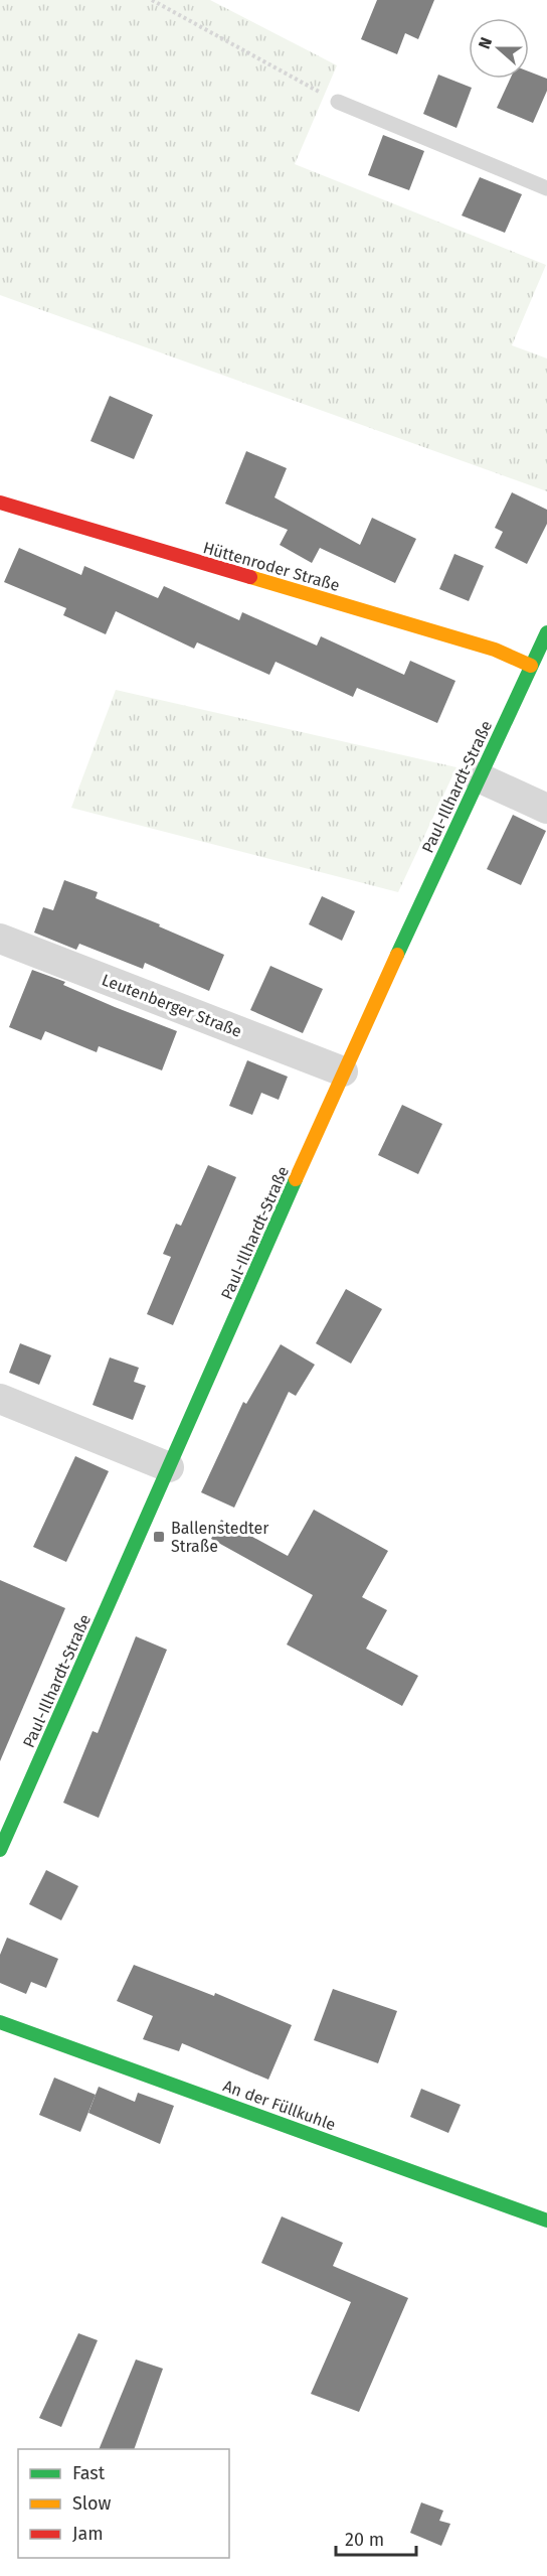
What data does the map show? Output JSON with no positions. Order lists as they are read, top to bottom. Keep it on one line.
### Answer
{"streets":{"street":["Hüttenroder Straße","Paul-Illhardt-Straße","Leutenberger Straße","An der Füllkuhle"]},"crossings":[["Hüttenroder Straße","Paul-Illhardt-Straße"],["Paul-Illhardt-Straße","Leutenberger Straße"]],"places":{"transit":["Ballenstedter Straße"]},"legend":["Fast","Slow","Jam"],"scale_bar":"20 m","north":"left"}
